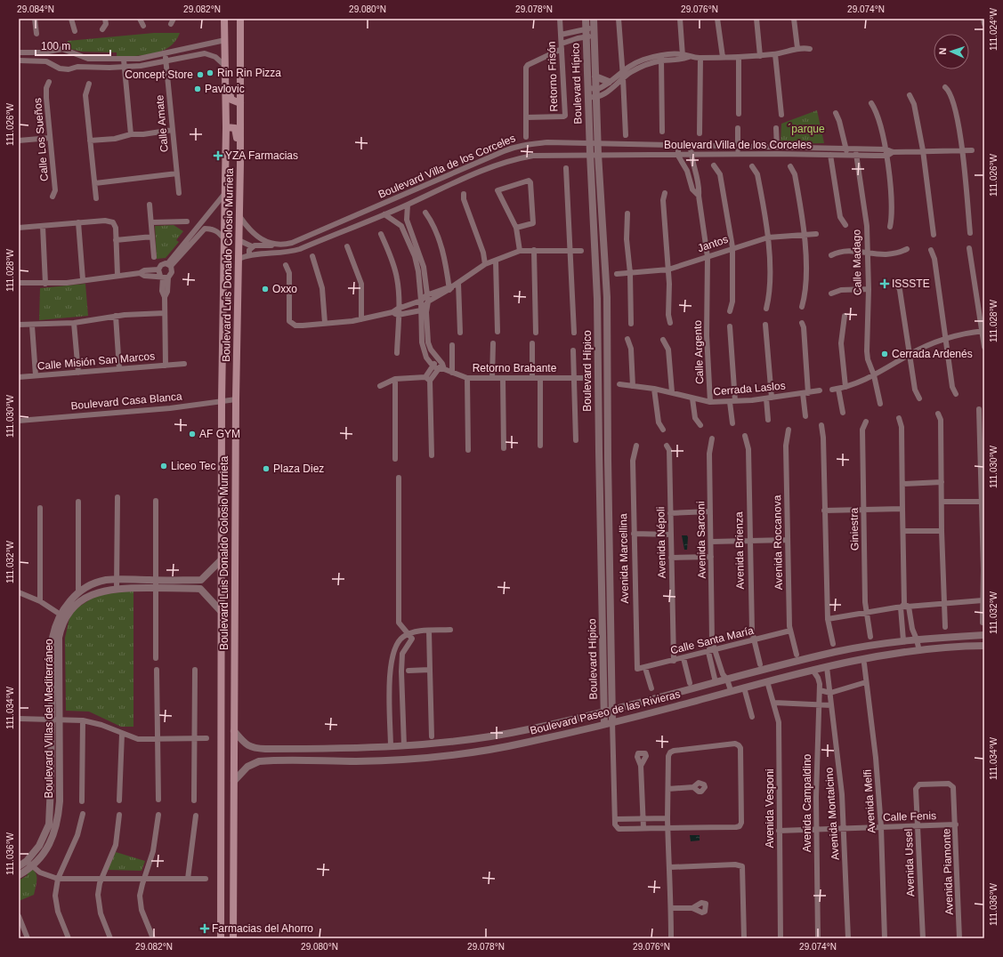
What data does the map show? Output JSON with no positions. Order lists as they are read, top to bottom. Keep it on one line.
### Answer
{"streets":{"main road":["Boulevard Luis Donaldo Colosio Murrieta"],"street":["Retorno Frisón","Boulevard Hípico","Calle Amate","Calle Los Sueños","Boulevard Villa de los Corceles","Jantos","Calle Madago","Calle Argento","Calle Misión San Marcos","Retorno Brabante","Cerrada Laslos","Boulevard Casa Blanca","Giniestra","Avenida Sarconi","Avenida Népoli","Avenida Roccanova","Avenida Brienza","Avenida Marcellina","Calle Santa María","Boulevard Paseo de las Rivieras","Boulevard Villas del Mediterráneo","Avenida Melfi","Avenida Campaldino","Avenida Vesponi","Avenida Montalcino","Calle Fenis","Avenida Ussel","Avenida Piamonte"]},"crossings":[["Boulevard Hípico","Boulevard Villa de los Corceles"],["Boulevard Hípico","Boulevard Paseo de las Rivieras"],["Boulevard Villa de los Corceles","Calle Madago"],["Boulevard Villa de los Corceles","Boulevard Luis Donaldo Colosio Murrieta"],["Boulevard Villa de los Corceles","Calle Argento"],["Jantos","Calle Argento"],["Boulevard Luis Donaldo Colosio Murrieta","Boulevard Casa Blanca"],["Boulevard Luis Donaldo Colosio Murrieta","Boulevard Paseo de las Rivieras"],["Calle Argento","Cerrada Laslos"],["Avenida Sarconi","Calle Santa María"],["Avenida Sarconi","Boulevard Paseo de las Rivieras"],["Avenida Népoli","Calle Santa María"],["Avenida Roccanova","Calle Santa María"],["Avenida Brienza","Calle Santa María"],["Avenida Marcellina","Calle Santa María"],["Boulevard Paseo de las Rivieras","Avenida Campaldino"],["Boulevard Paseo de las Rivieras","Avenida Vesponi"],["Boulevard Paseo de las Rivieras","Avenida Montalcino"],["Avenida Melfi","Calle Fenis"],["Avenida Campaldino","Calle Fenis"],["Avenida Vesponi","Calle Fenis"],["Avenida Montalcino","Calle Fenis"],["Calle Fenis","Avenida Ussel"],["Calle Fenis","Avenida Piamonte"],["Avenida Ussel","Avenida Piamonte"]],"parks":["´parque"],"places":{"other":["Rin Rin Pizza","Concept Store","Pavlovic","Oxxo","Cerrada Ardenés","AF GYM","Liceo Tec","Plaza Diez"],"health":["YZA Farmacias","ISSSTE","Farmacias del Ahorro"]},"scale_bar":"100 m","north":"left","coordinates":["29.084°N","29.082°N","29.080°N","29.078°N","29.076°N","29.074°N","111.024°W","111.026°W","111.028°W","111.030°W","111.032°W","111.034°W","111.036°W"]}
